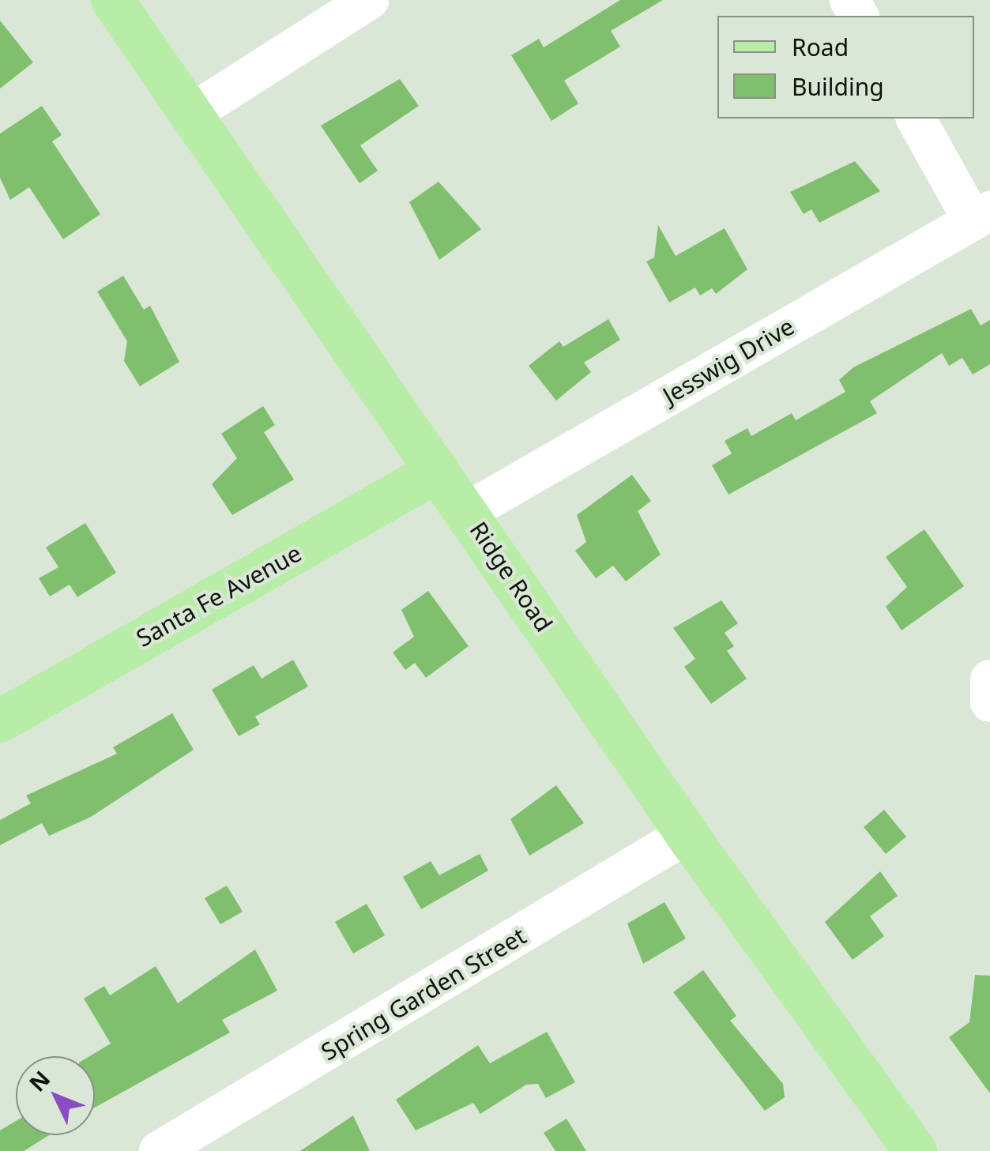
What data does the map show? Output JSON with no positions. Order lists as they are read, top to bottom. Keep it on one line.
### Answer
{"streets":{"main road":["Ridge Road","Santa Fe Avenue"],"street":["Jesswig Drive","Spring Garden Street"]},"crossings":[["Jesswig Drive","Ridge Road"],["Ridge Road","Santa Fe Avenue"],["Ridge Road","Spring Garden Street"]],"legend":["Road","Building"],"north":"top left"}
